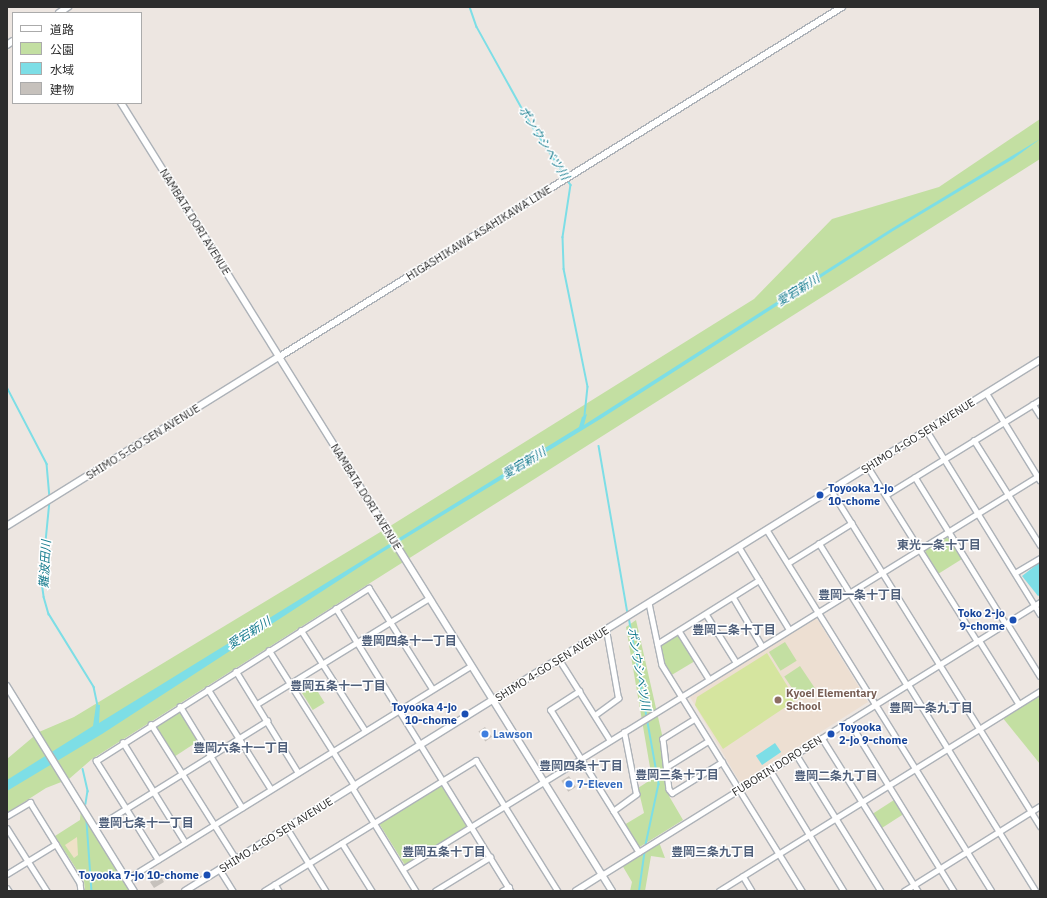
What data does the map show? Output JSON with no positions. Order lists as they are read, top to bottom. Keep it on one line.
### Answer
{"streets":{"main road":["NAMBATA DORI AVENUE","HIGASHIKAWA ASAHIKAWA LINE"],"street":["SHIMO 4-GO SEN AVENUE","SHIMO 5-GO SEN AVENUE","FUBORIN DORO SEN"]},"crossings":[["NAMBATA DORI AVENUE","HIGASHIKAWA ASAHIKAWA LINE"],["NAMBATA DORI AVENUE","SHIMO 4-GO SEN AVENUE"],["NAMBATA DORI AVENUE","SHIMO 5-GO SEN AVENUE"],["NAMBATA DORI AVENUE","FUBORIN DORO SEN"],["HIGASHIKAWA ASAHIKAWA LINE","SHIMO 5-GO SEN AVENUE"]],"districts":["東光一条十丁目","豊岡一条十丁目","豊岡二条十丁目","豊岡四条十一丁目","豊岡五条十一丁目","豊岡一条九丁目","豊岡六条十一丁目","豊岡四条十丁目","豊岡三条十丁目","豊岡二条九丁目","豊岡七条十一丁目","豊岡五条十丁目","豊岡三条九丁目"],"water":["ポンウシベツ川","愛宕新川","難波田川"],"places":["Toyooka 1-jo 10-chome","Toko 2-jo 9-chome","Kyoei Elementary School","Toyooka 4-jo 10-chome","Lawson","Toyooka 2-jo 9-chome","7-Eleven","Toyooka 7-jo 10-chome"],"legend":["道路","公園","水域","建物"]}
